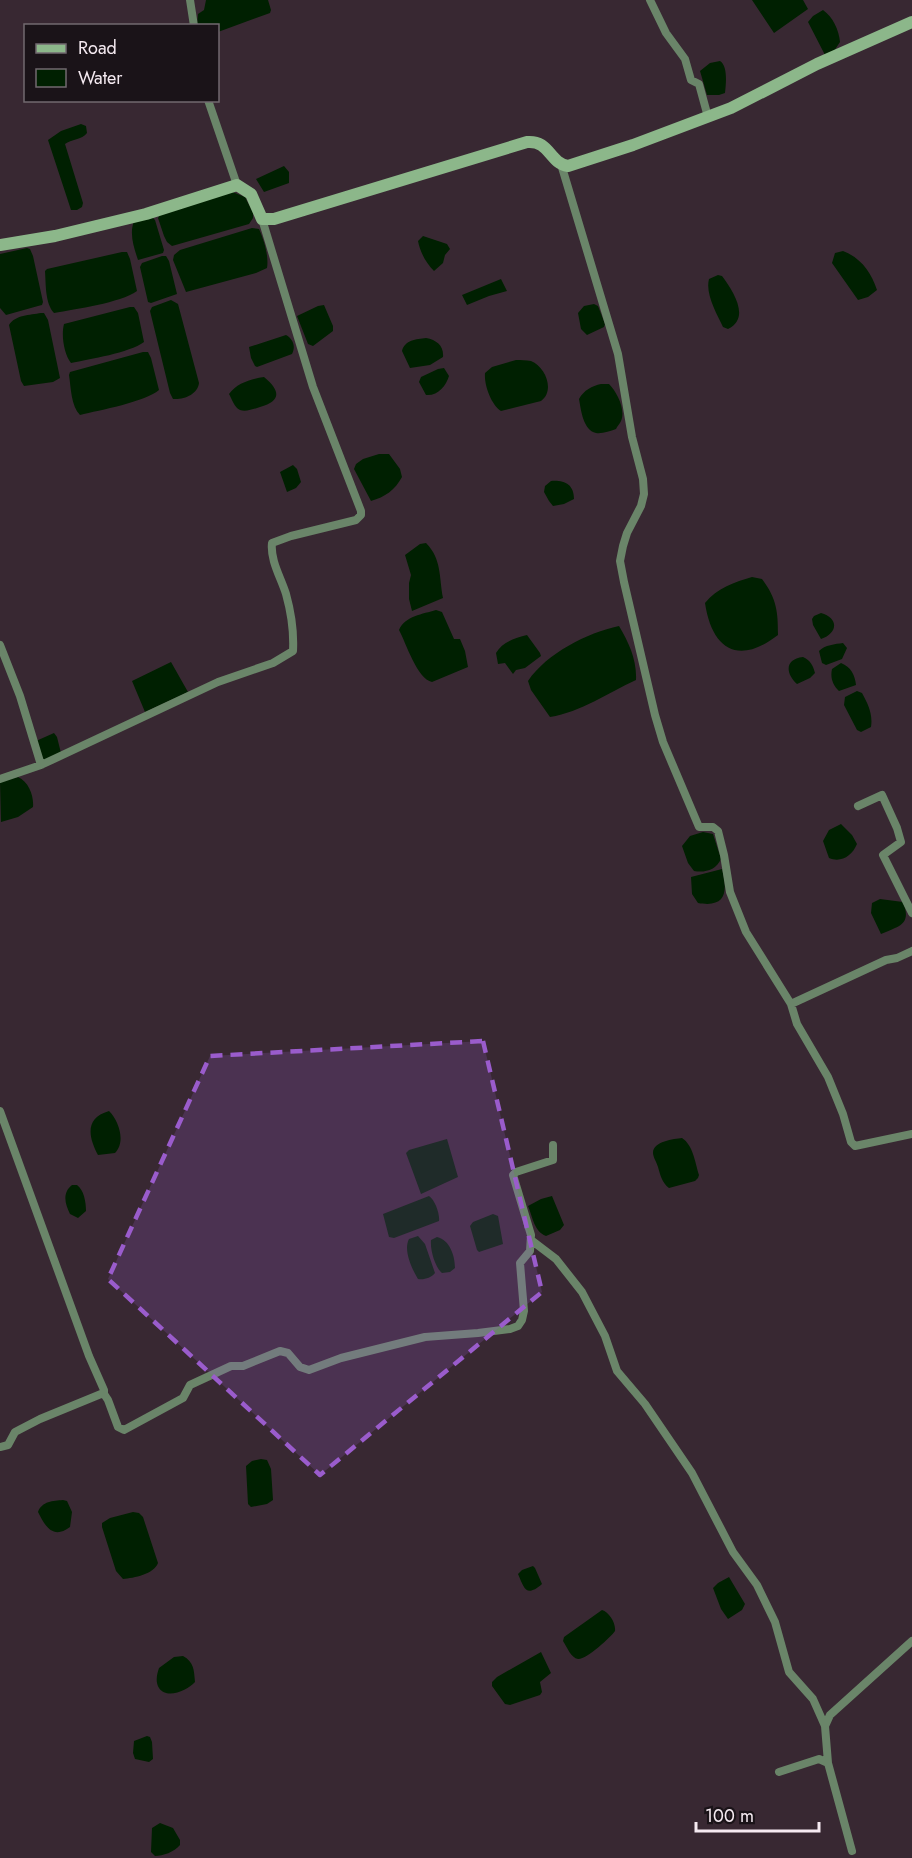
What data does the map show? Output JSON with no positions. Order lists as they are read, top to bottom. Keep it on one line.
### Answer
{"legend":["Road","Water"],"scale_bar":"100 m"}
